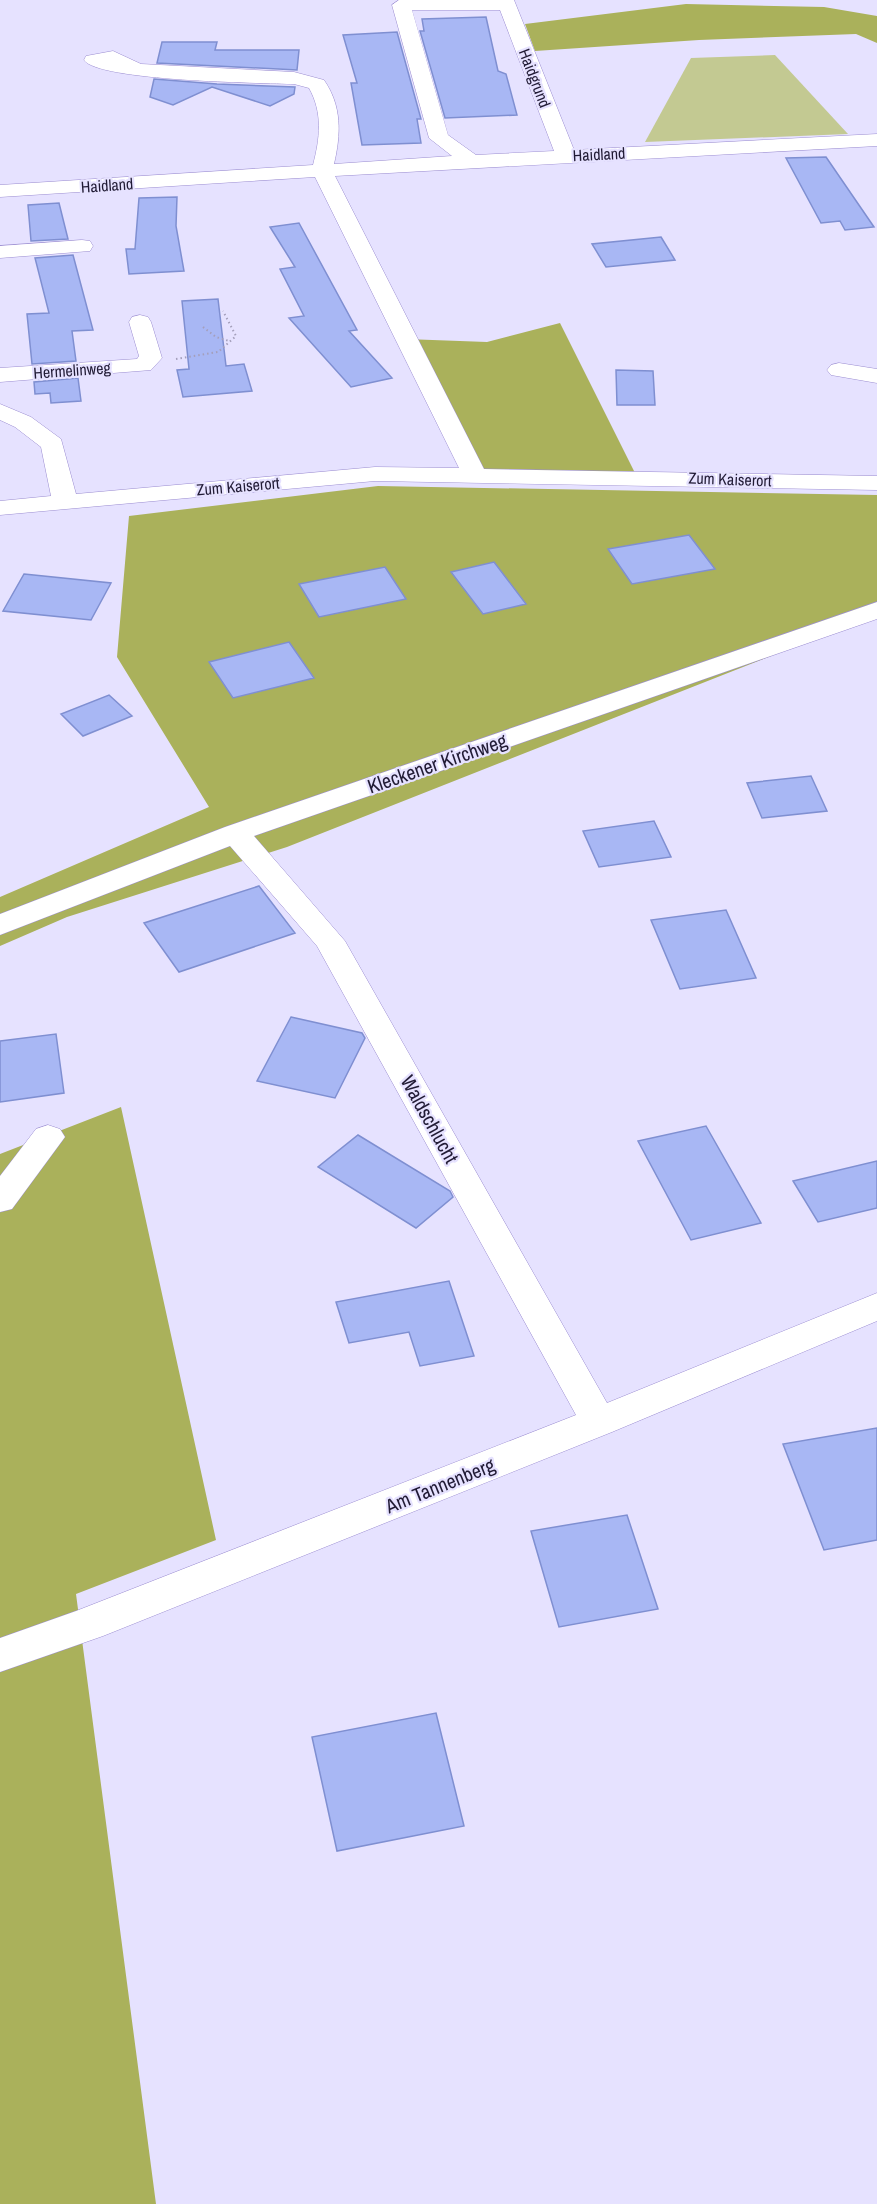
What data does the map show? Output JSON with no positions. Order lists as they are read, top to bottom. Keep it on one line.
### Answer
{"streets":{"street":["Haidgrund","Haidland","Hermelinweg","Zum Kaiserort","Kleckener Kirchweg","Waldschlucht","Am Tannenberg"]},"crossings":[["Haidgrund","Haidland"],["Kleckener Kirchweg","Waldschlucht"],["Waldschlucht","Am Tannenberg"]]}
